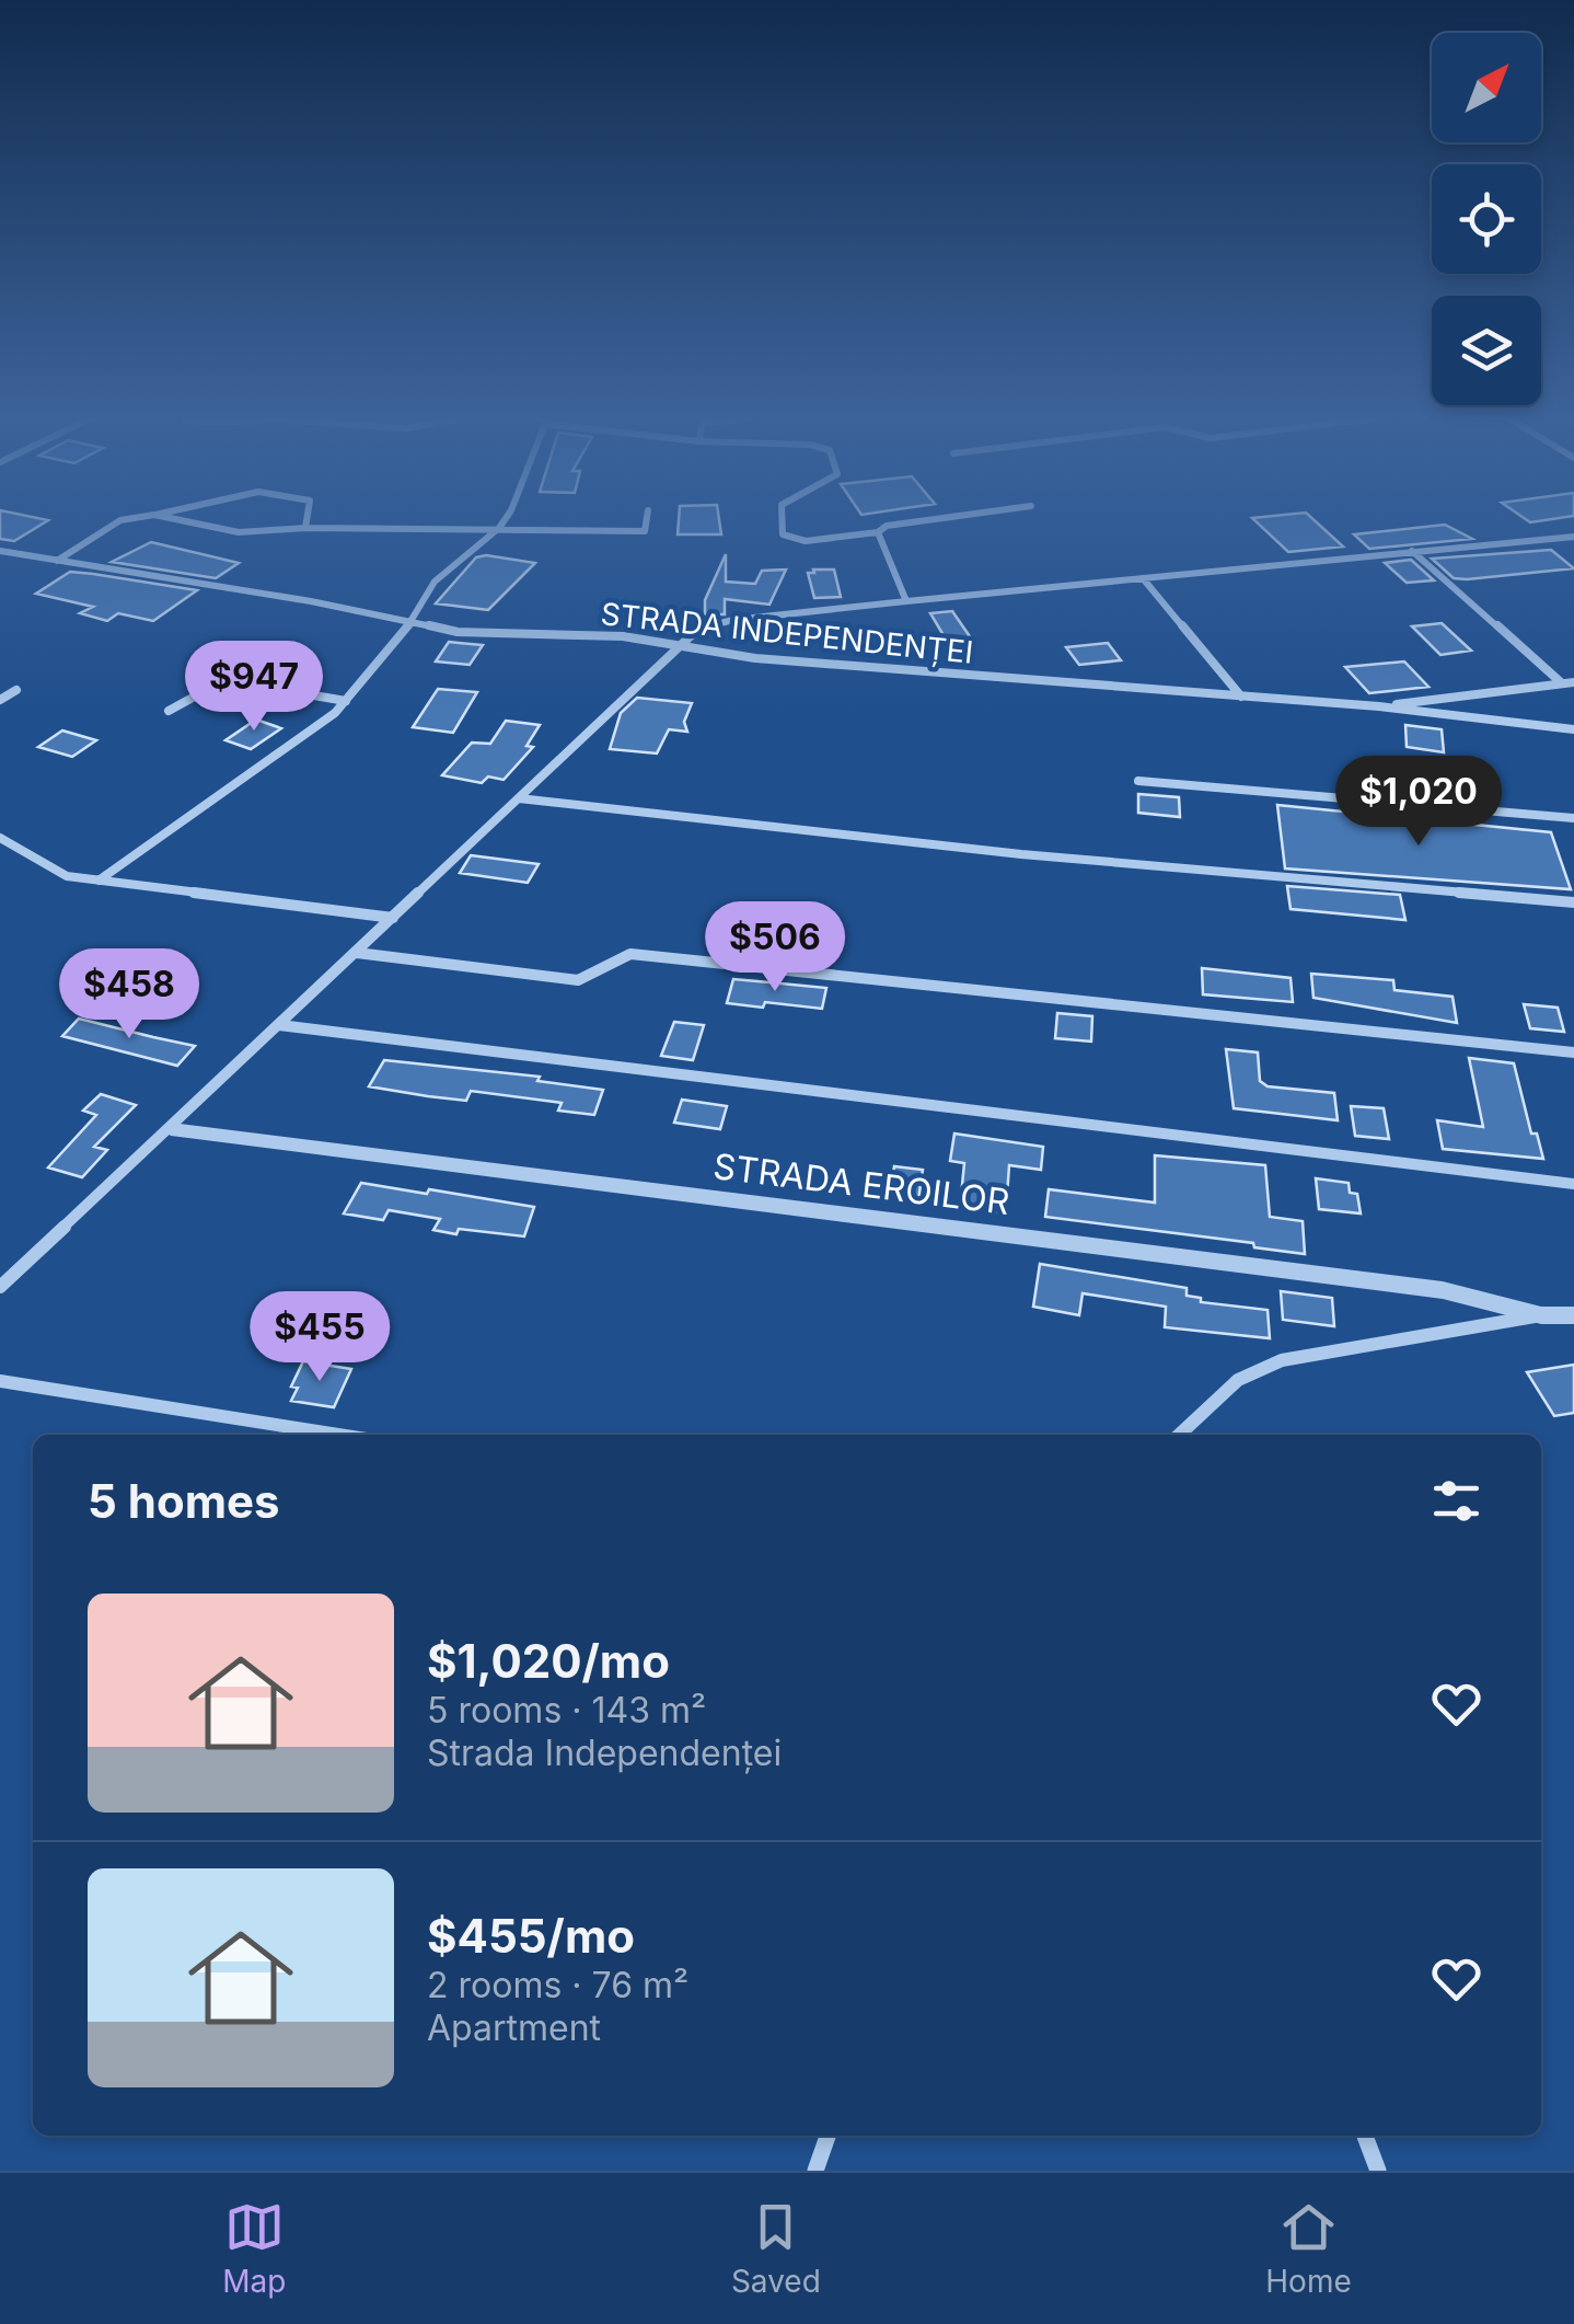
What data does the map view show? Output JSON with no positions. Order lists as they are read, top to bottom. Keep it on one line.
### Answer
{"streets":{"street":["STRADA INDEPENDENȚEI","STRADA EROILOR"]},"north":"top right","page":{"price":["$947","$1,020","$506","$458","$455"],"heading":"5 homes","list":[{"name":"$1,020/mo","note":"5 rooms · 143 m² · Strada Independenței"},{"name":"$455/mo","note":"2 rooms · 76 m² · Apartment"}],"tabs":["Map","Saved","Home"]}}
